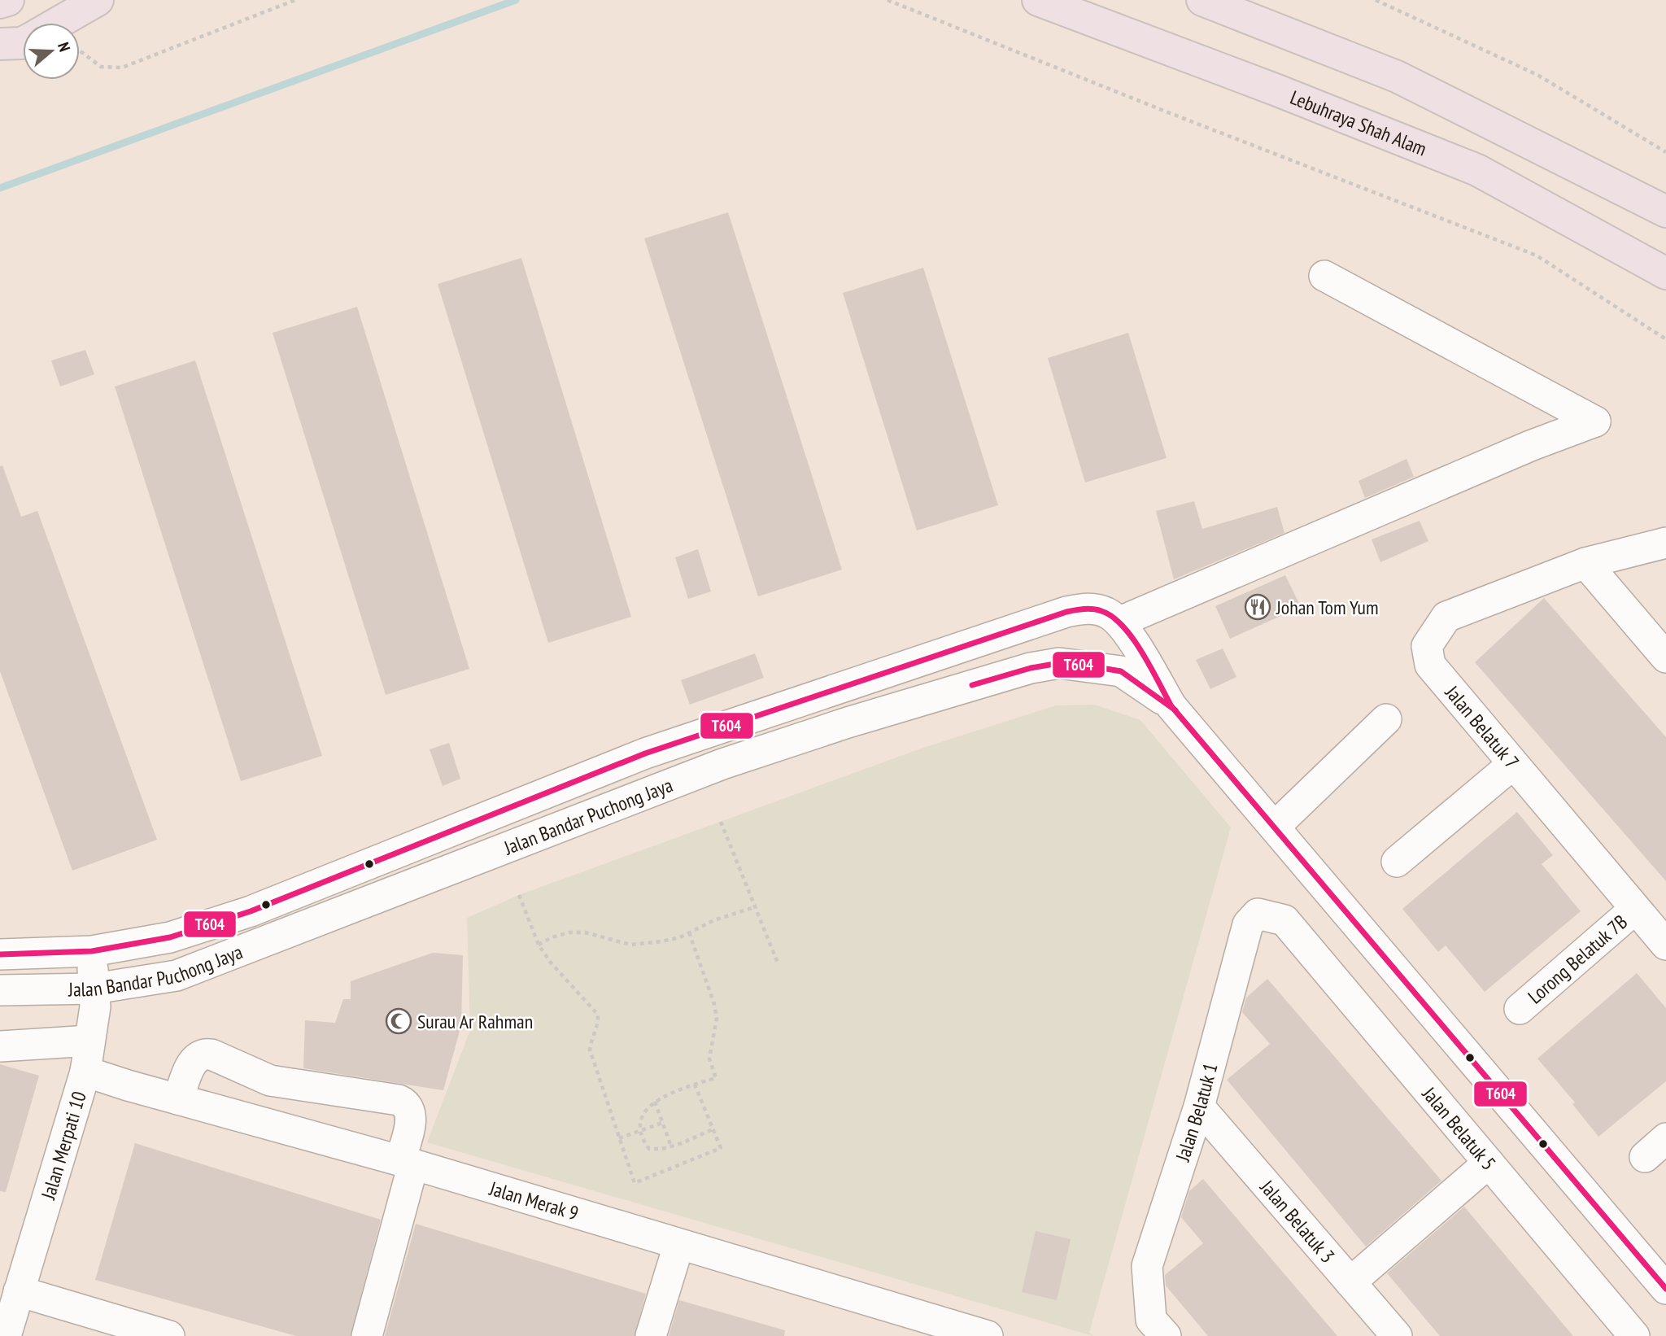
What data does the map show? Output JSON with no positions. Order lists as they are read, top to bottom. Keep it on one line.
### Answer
{"streets":{"highway":["Lebuhraya Shah Alam"],"street":["Jalan Belatuk 7","Jalan Bandar Puchong Jaya","Lorong Belatuk 7B","Jalan Belatuk 1","Jalan Belatuk 5","Jalan Merpati 10","Jalan Merak 9","Jalan Belatuk 3"]},"crossings":[["Jalan Belatuk 7","Lorong Belatuk 7B"],["Jalan Bandar Puchong Jaya","Jalan Merpati 10"],["Jalan Belatuk 1","Jalan Belatuk 5"],["Jalan Belatuk 1","Jalan Belatuk 3"],["Jalan Merpati 10","Jalan Merak 9"]],"places":{"restaurant":["Johan Tom Yum"],"mosque":["Surau Ar Rahman"]},"lines":["transit line T604"],"north":"right"}
